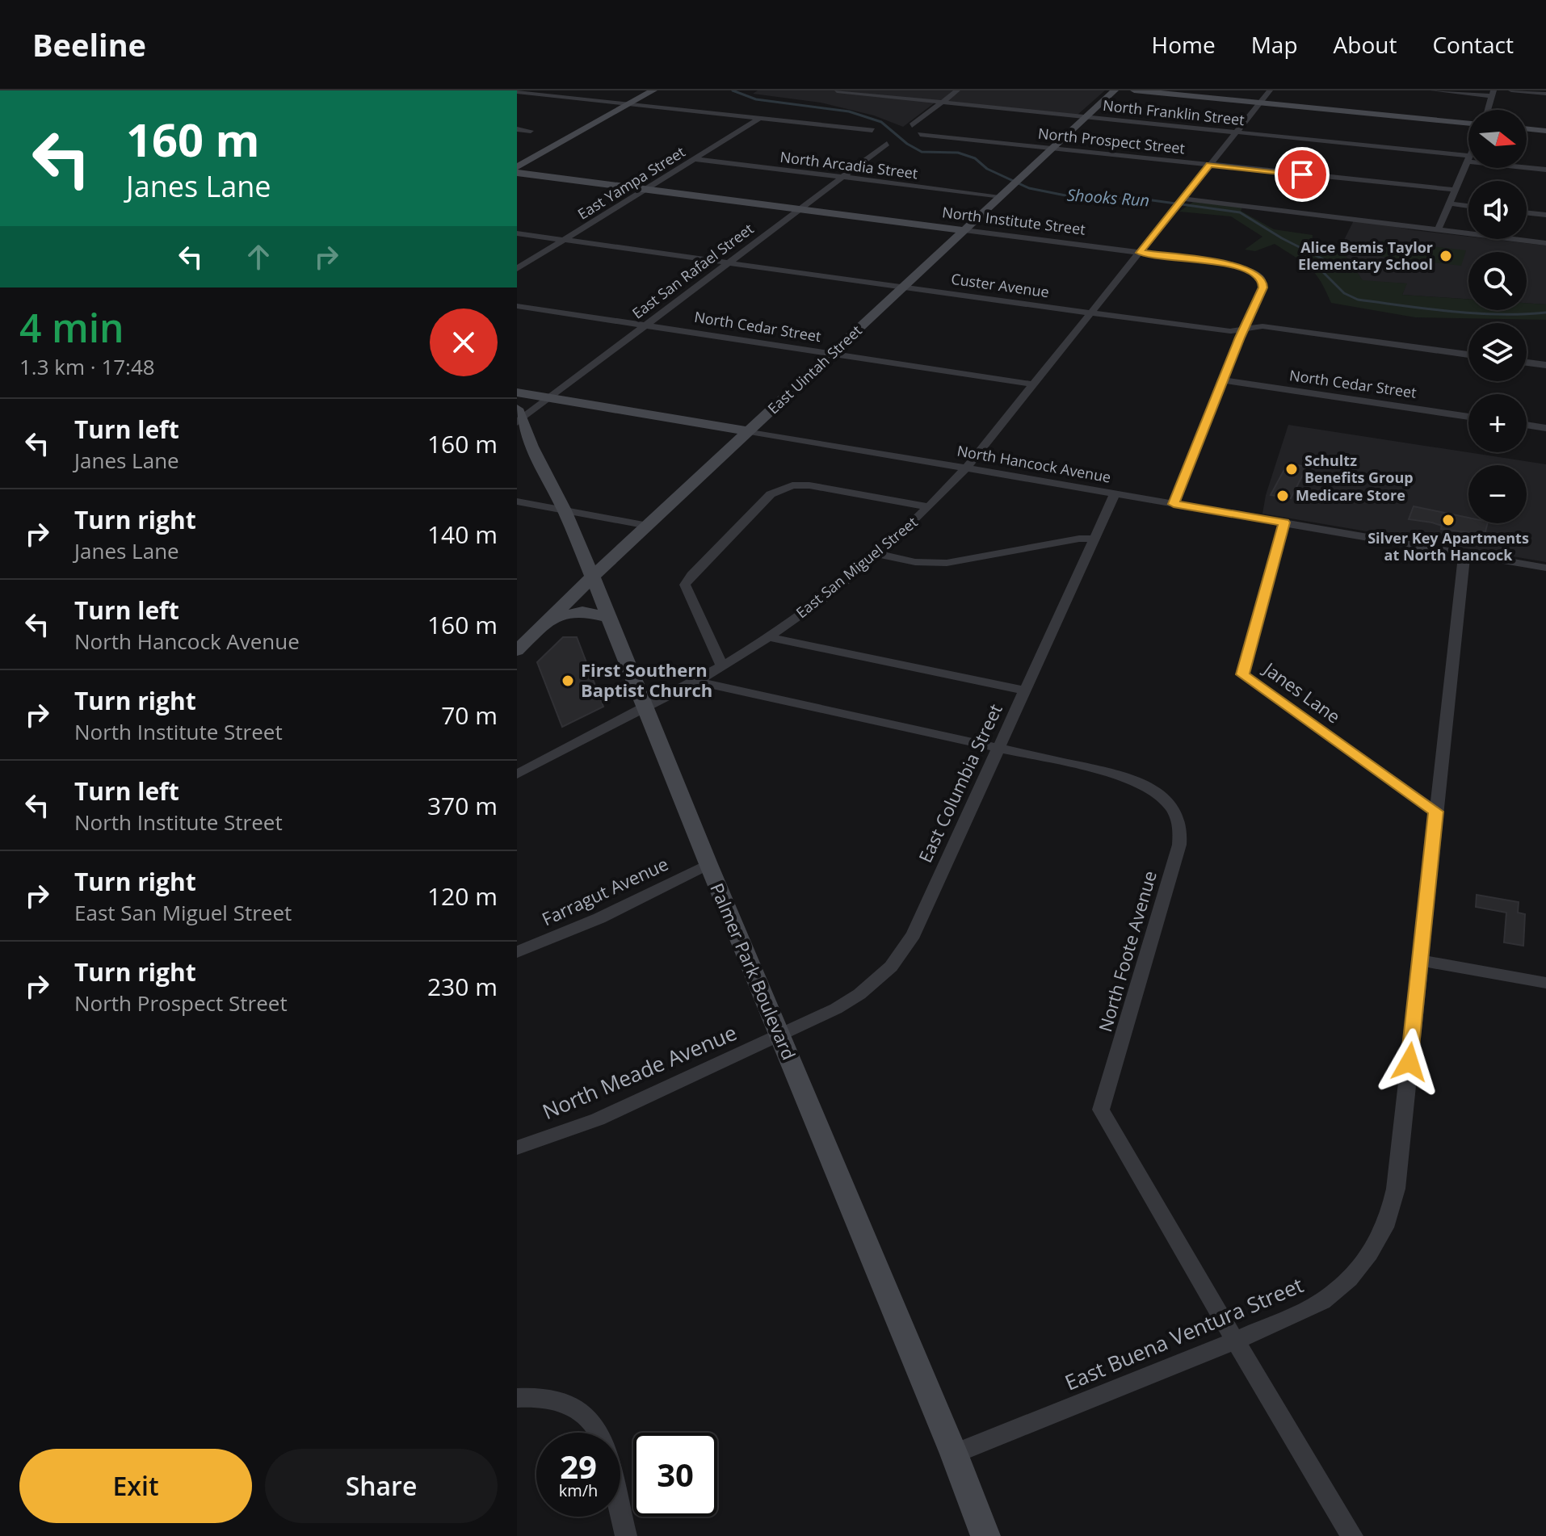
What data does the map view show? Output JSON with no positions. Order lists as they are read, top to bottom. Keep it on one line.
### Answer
{"streets":{"main road":["North Institute Street","East Uintah Street","North Hancock Avenue","Palmer Park Boulevard"],"street":["North Franklin Street","North Prospect Street","North Arcadia Street","East Yampa Street","East San Rafael Street","Custer Avenue","North Cedar Street","East San Miguel Street","Janes Lane","East Columbia Street","Farragut Avenue","North Foote Avenue","North Meade Avenue","East Buena Ventura Street"]},"crossings":[["North Franklin Street","East Uintah Street"],["North Franklin Street","East San Miguel Street"],["North Prospect Street","East Uintah Street"],["North Prospect Street","East San Miguel Street"],["North Arcadia Street","East Yampa Street"],["North Arcadia Street","East San Rafael Street"],["North Arcadia Street","East Uintah Street"],["East Yampa Street","North Institute Street"],["East Yampa Street","Custer Avenue"],["North Institute Street","East San Rafael Street"],["North Institute Street","Custer Avenue"],["North Institute Street","North Cedar Street"],["North Institute Street","East Uintah Street"],["North Institute Street","North Hancock Avenue"],["North Institute Street","East San Miguel Street"],["East San Rafael Street","Custer Avenue"],["East San Rafael Street","North Cedar Street"],["East San Rafael Street","North Hancock Avenue"],["East San Rafael Street","Palmer Park Boulevard"],["Custer Avenue","East Uintah Street"],["Custer Avenue","East San Miguel Street"],["North Cedar Street","East Uintah Street"],["North Cedar Street","East San Miguel Street"],["East Uintah Street","North Hancock Avenue"],["East Uintah Street","Palmer Park Boulevard"],["North Hancock Avenue","East San Miguel Street"],["North Hancock Avenue","Janes Lane"],["North Hancock Avenue","East Columbia Street"],["North Hancock Avenue","East Buena Ventura Street"],["East San Miguel Street","North Foote Avenue"],["East San Miguel Street","Palmer Park Boulevard"],["Janes Lane","East Buena Ventura Street"],["East Columbia Street","North Foote Avenue"],["East Columbia Street","Palmer Park Boulevard"],["East Columbia Street","North Meade Avenue"],["Farragut Avenue","Palmer Park Boulevard"],["North Foote Avenue","East Buena Ventura Street"],["Palmer Park Boulevard","North Meade Avenue"],["Palmer Park Boulevard","East Buena Ventura Street"]],"water":["Shooks Run"],"places":["Alice Bemis Taylor Elementary School","Schultz Benefits Group","Medicare Store","Silver Key Apartments at North Hancock","First Southern Baptist Church"],"north":"right","page":{"header":"Beeline","nav":["Home","Map","About","Contact"],"turn":["160 m","Janes Lane"],"map_buttons":["+","−"],"heading":["4 min","1.3 km · 17:48"],"list":[{"name":"Turn left","note":"Janes Lane","value":"160 m"},{"name":"Turn right","note":"Janes Lane","value":"140 m"},{"name":"Turn left","note":"North Hancock Avenue","value":"160 m"},{"name":"Turn right","note":"North Institute Street","value":"70 m"},{"name":"Turn left","note":"North Institute Street","value":"370 m"},{"name":"Turn right","note":"East San Miguel Street","value":"120 m"},{"name":"Turn right","note":"North Prospect Street","value":"230 m"}],"speed":"29 km/h","limit":"30","buttons":["Exit","Share"]}}
